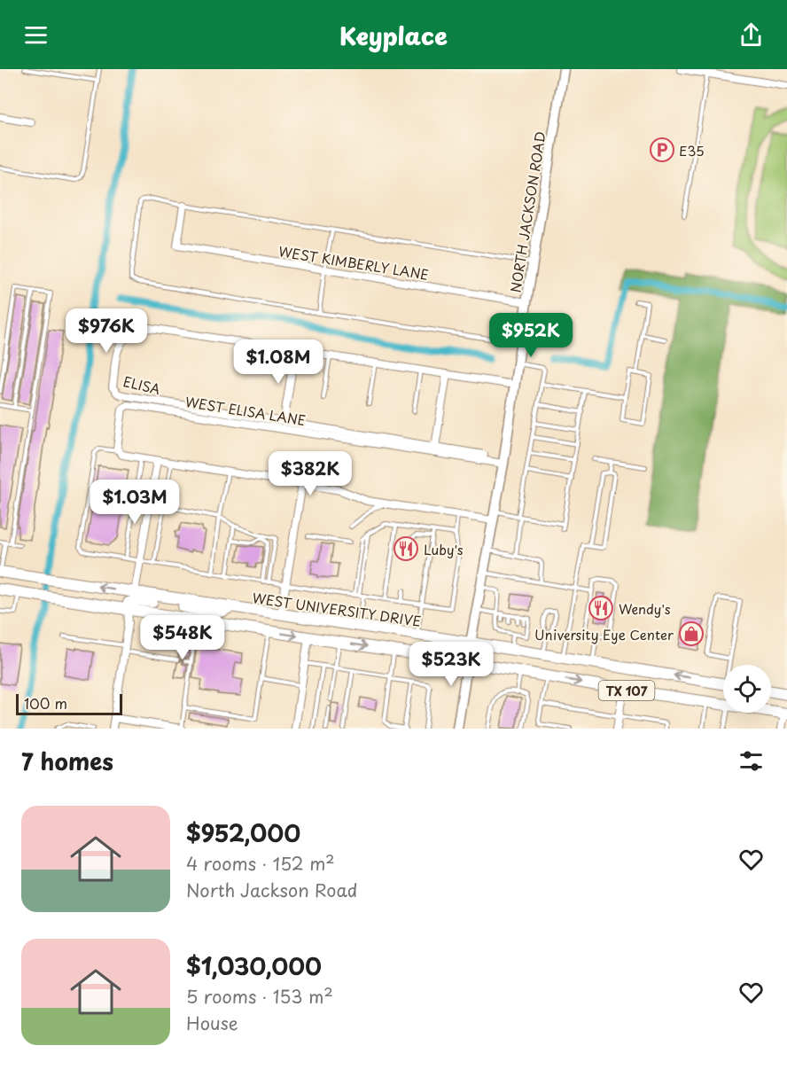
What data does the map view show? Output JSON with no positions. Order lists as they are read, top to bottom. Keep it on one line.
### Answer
{"streets":{"main road":["NORTH JACKSON ROAD","WEST UNIVERSITY DRIVE","TX 107"],"street":["WEST KIMBERLY LANE","ELISA","WEST ELISA LANE"]},"crossings":[["NORTH JACKSON ROAD","WEST KIMBERLY LANE"],["NORTH JACKSON ROAD","ELISA"],["NORTH JACKSON ROAD","WEST ELISA LANE"],["NORTH JACKSON ROAD","WEST UNIVERSITY DRIVE"],["NORTH JACKSON ROAD","TX 107"]],"places":{"parking":["E35"],"restaurant":["Luby's","Wendy's"],"shop":["University Eye Center"]},"scale_bar":"100 m","page":{"header":"Keyplace","price":["$976K","$952K","$1.08M","$382K","$1.03M","$548K","$523K"],"scale":"100 m","heading":"7 homes","list":[{"name":"$952,000","note":"4 rooms · 152 m² · North Jackson Road"},{"name":"$1,030,000","note":"5 rooms · 153 m² · House"}]}}
